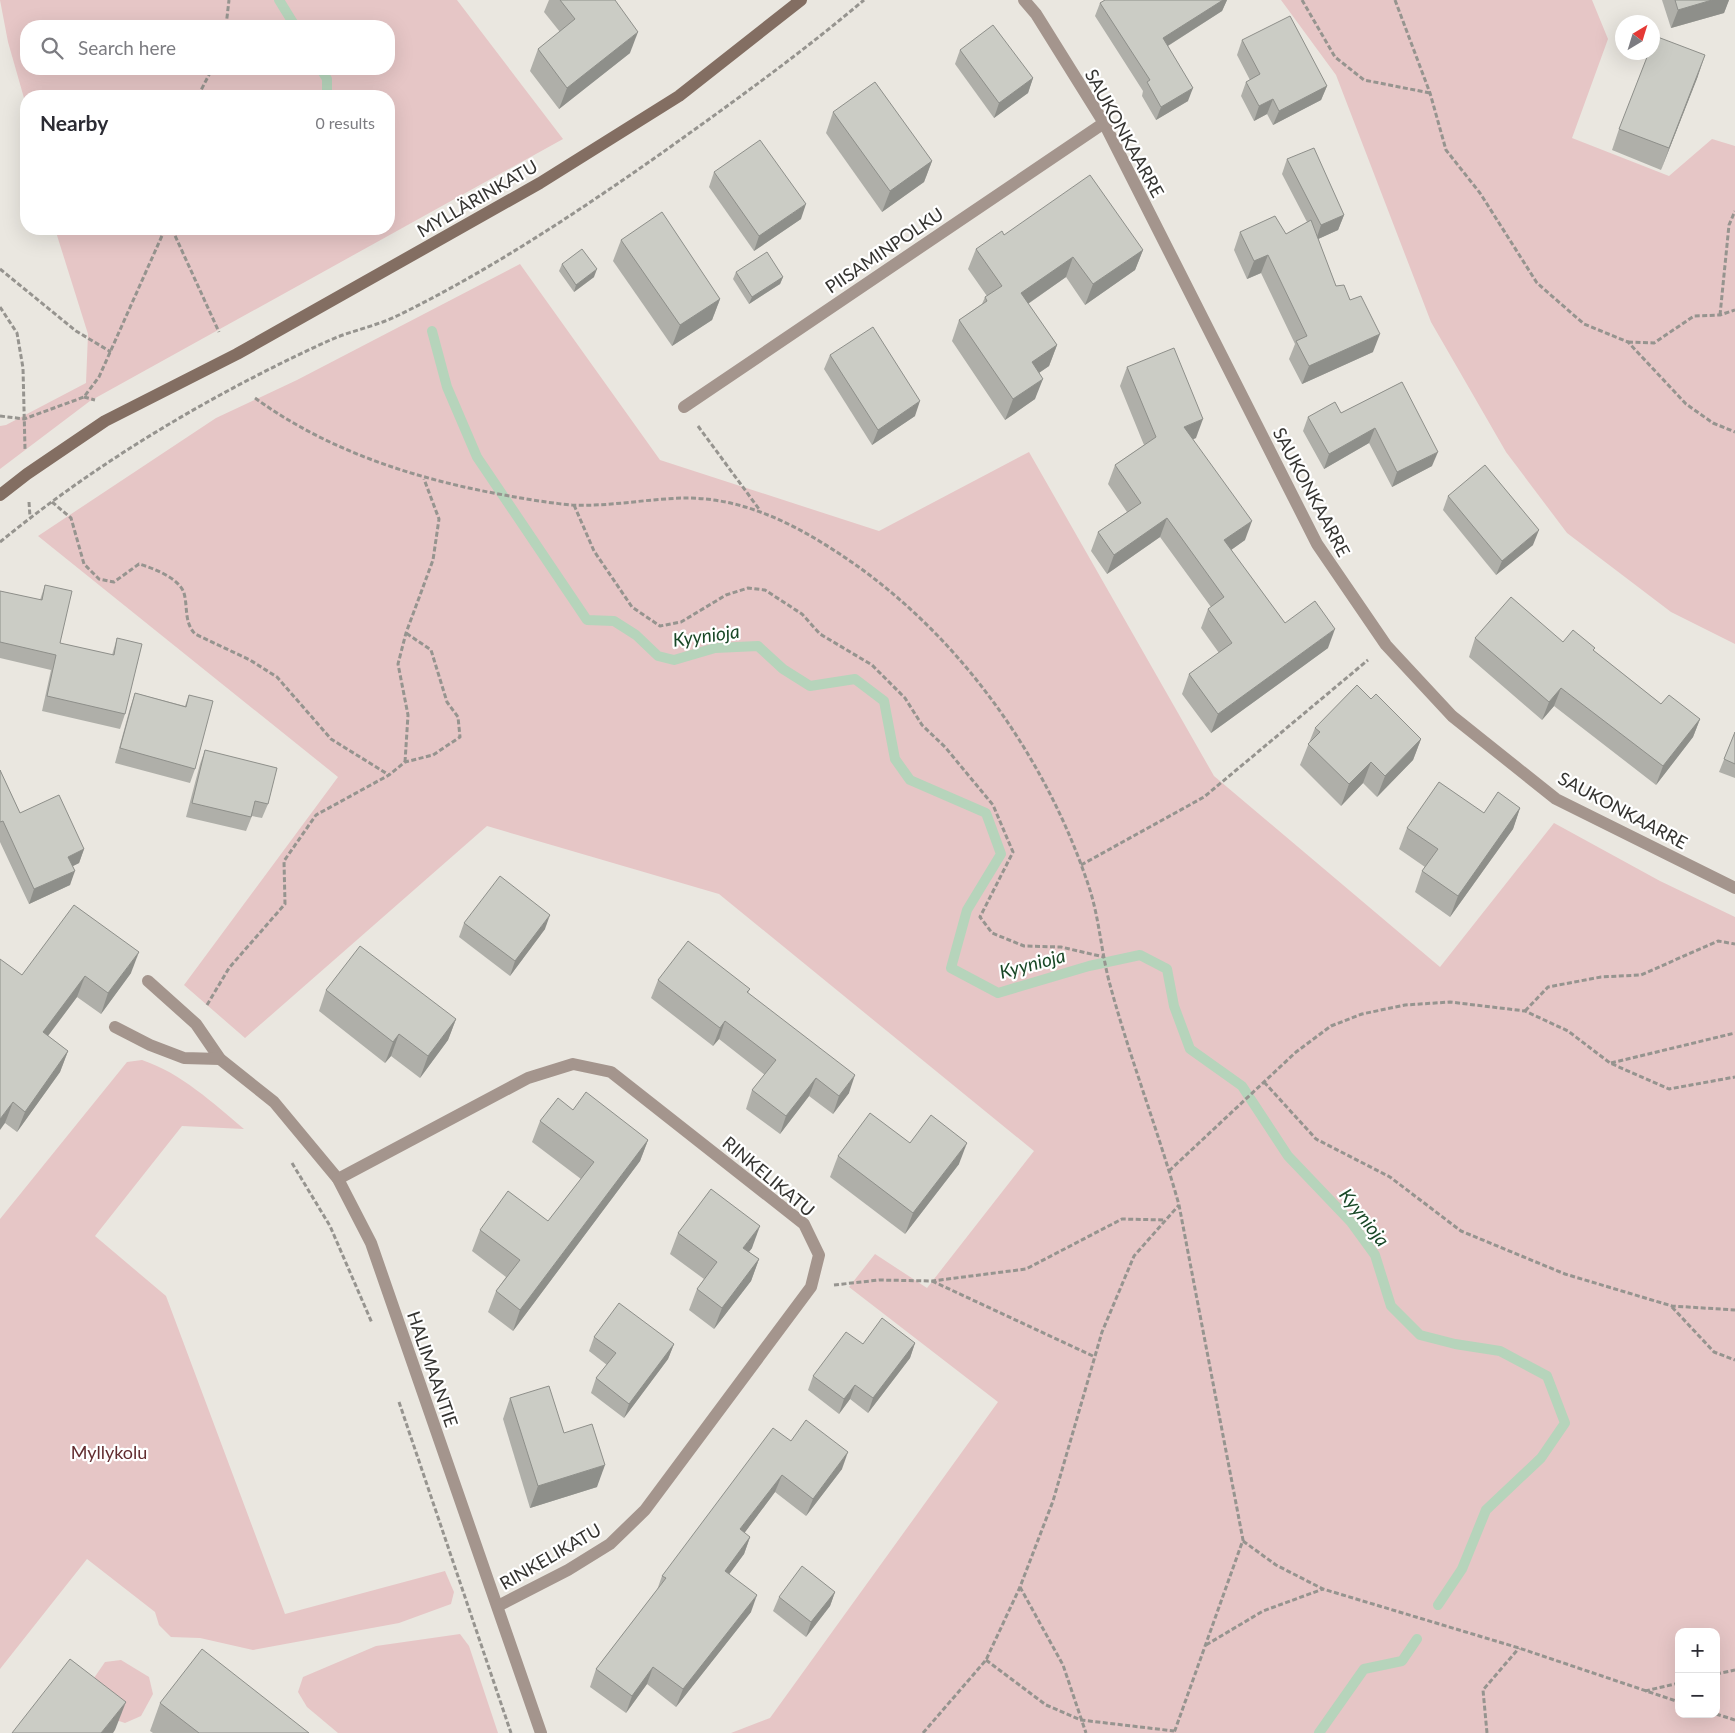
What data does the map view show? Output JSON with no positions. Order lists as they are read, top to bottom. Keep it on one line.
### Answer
{"streets":{"street":["SAUKONKAARRE","MYLLÄRINKATU","PIISAMINPOLKU","RINKELIKATU","HALIMAANTIE"]},"crossings":[["SAUKONKAARRE","PIISAMINPOLKU"],["RINKELIKATU","HALIMAANTIE"]],"water":["Kyynioja"],"parks":["Myllykolu"],"north":"top right","page":{"search":"Search here","heading":["Nearby","0 results"],"map_buttons":["+","−"]}}
